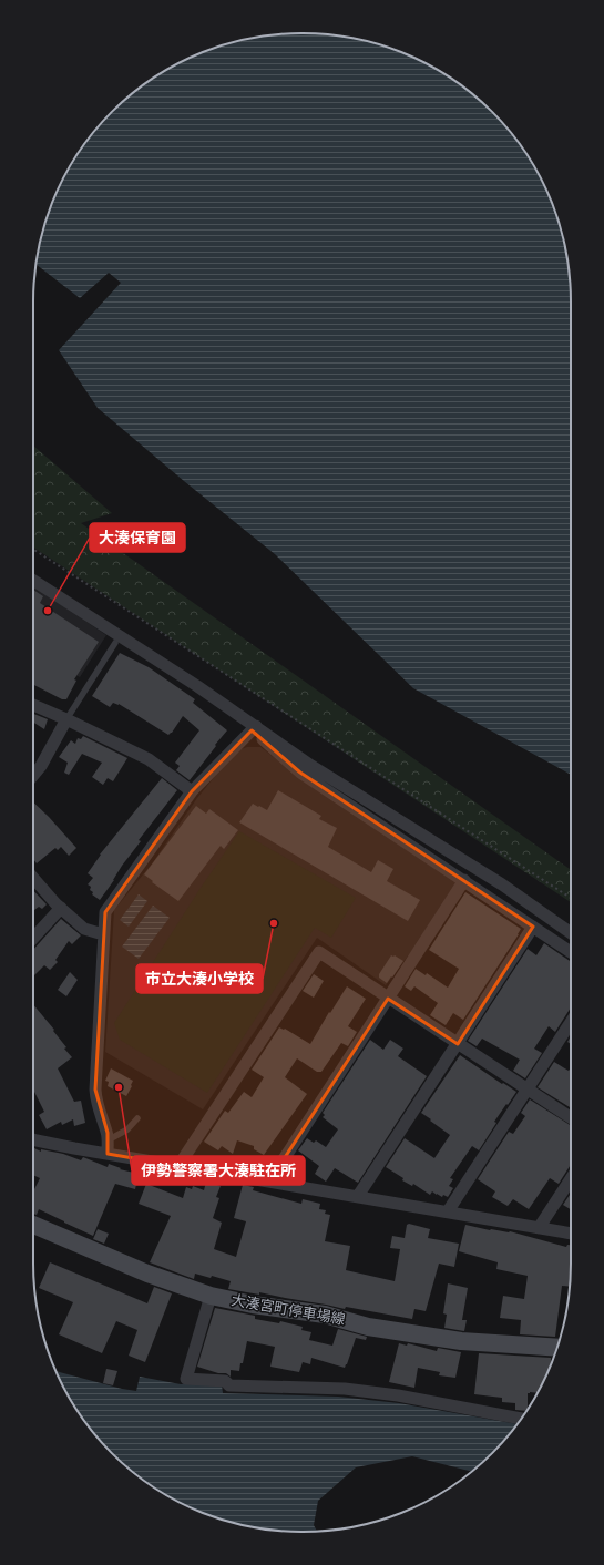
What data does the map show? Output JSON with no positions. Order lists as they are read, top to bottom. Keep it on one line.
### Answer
{"streets":{"main road":["大湊宮町停車場線"]},"places":["大湊保育園","市立大湊小学校","伊勢警察署大湊駐在所"]}
